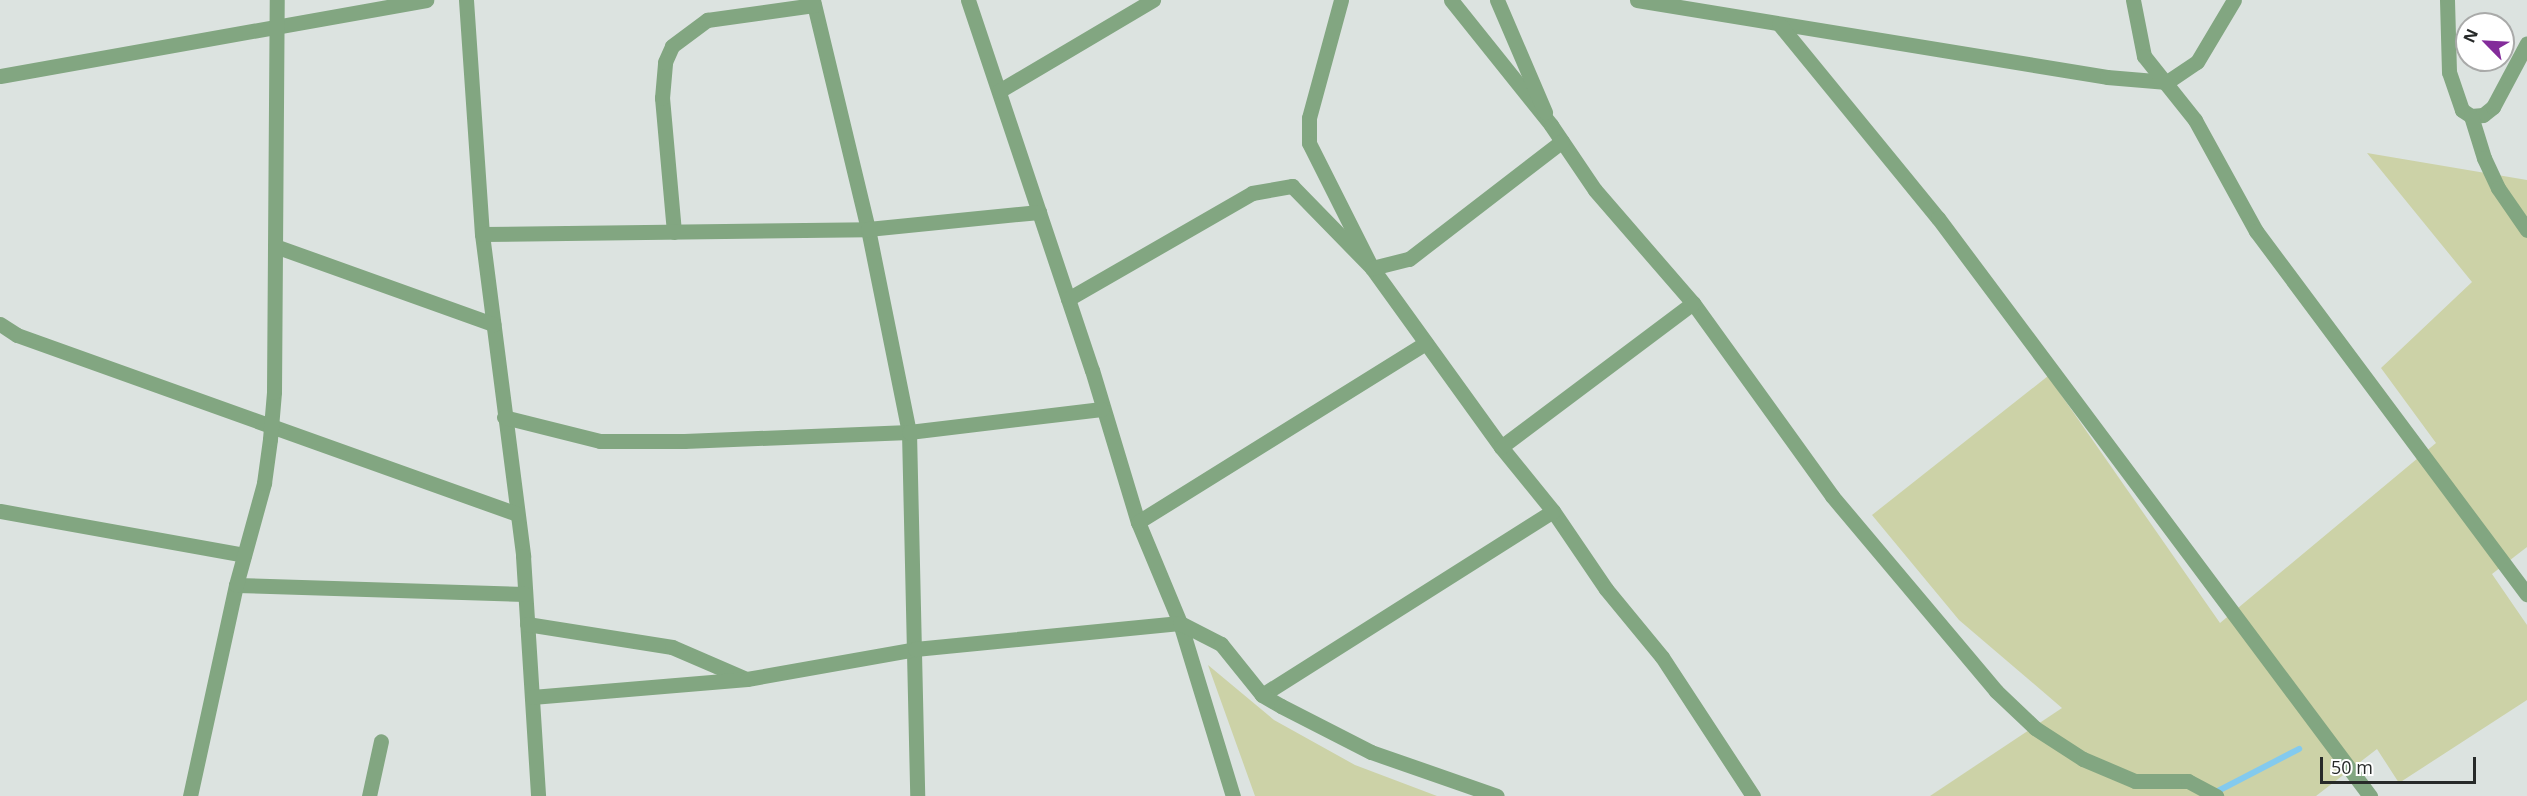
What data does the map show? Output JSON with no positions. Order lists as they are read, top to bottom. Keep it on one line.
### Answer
{"scale_bar":"50 m","north":"top left"}
